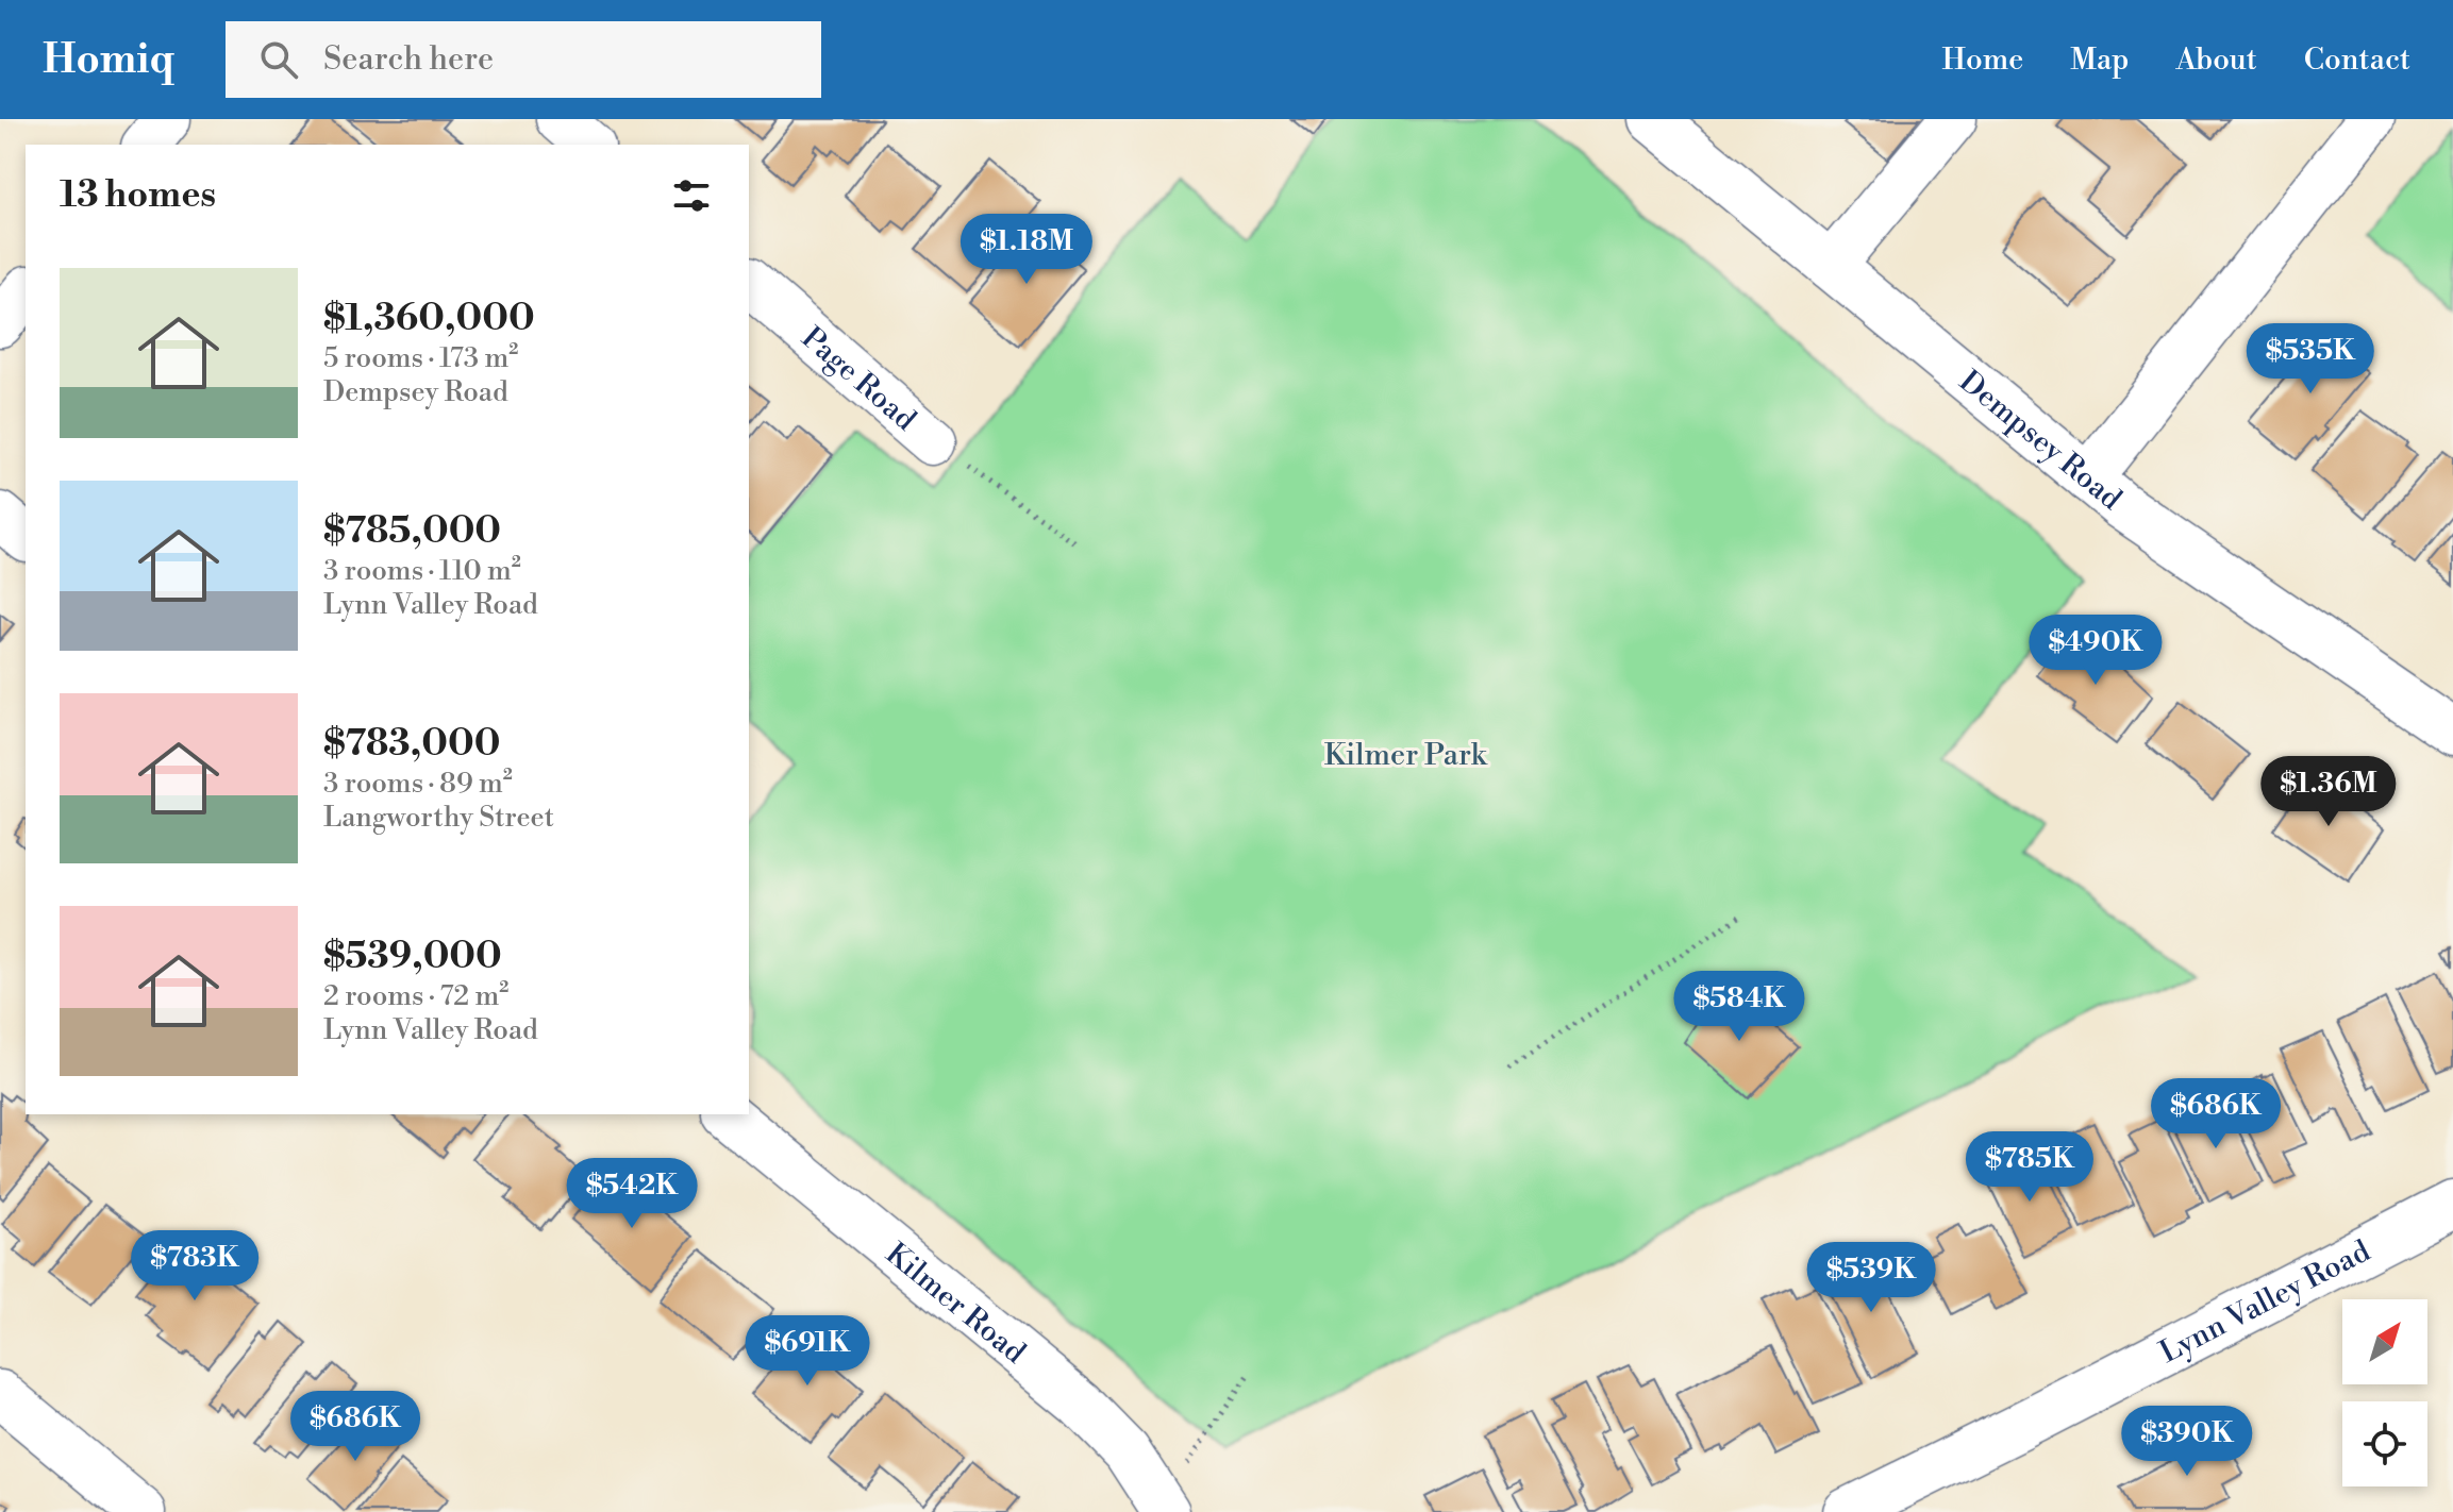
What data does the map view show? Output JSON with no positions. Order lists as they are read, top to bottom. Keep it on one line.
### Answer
{"streets":{"street":["Page Road","Dempsey Road","Kilmer Road","Lynn Valley Road"]},"parks":["Kilmer Park"],"north":"top right","page":{"header":"Homiq","search":"Search here","nav":["Home","Map","About","Contact"],"heading":"13 homes","price":["$1.18M","$535K","$490K","$1.36M","$584K","$686K","$785K","$542K","$783K","$539K","$691K","$686K","$390K"],"list":[{"name":"$1,360,000","note":"5 rooms · 173 m² · Dempsey Road"},{"name":"$785,000","note":"3 rooms · 110 m² · Lynn Valley Road"},{"name":"$783,000","note":"3 rooms · 89 m² · Langworthy Street"},{"name":"$539,000","note":"2 rooms · 72 m² · Lynn Valley Road"}]}}
